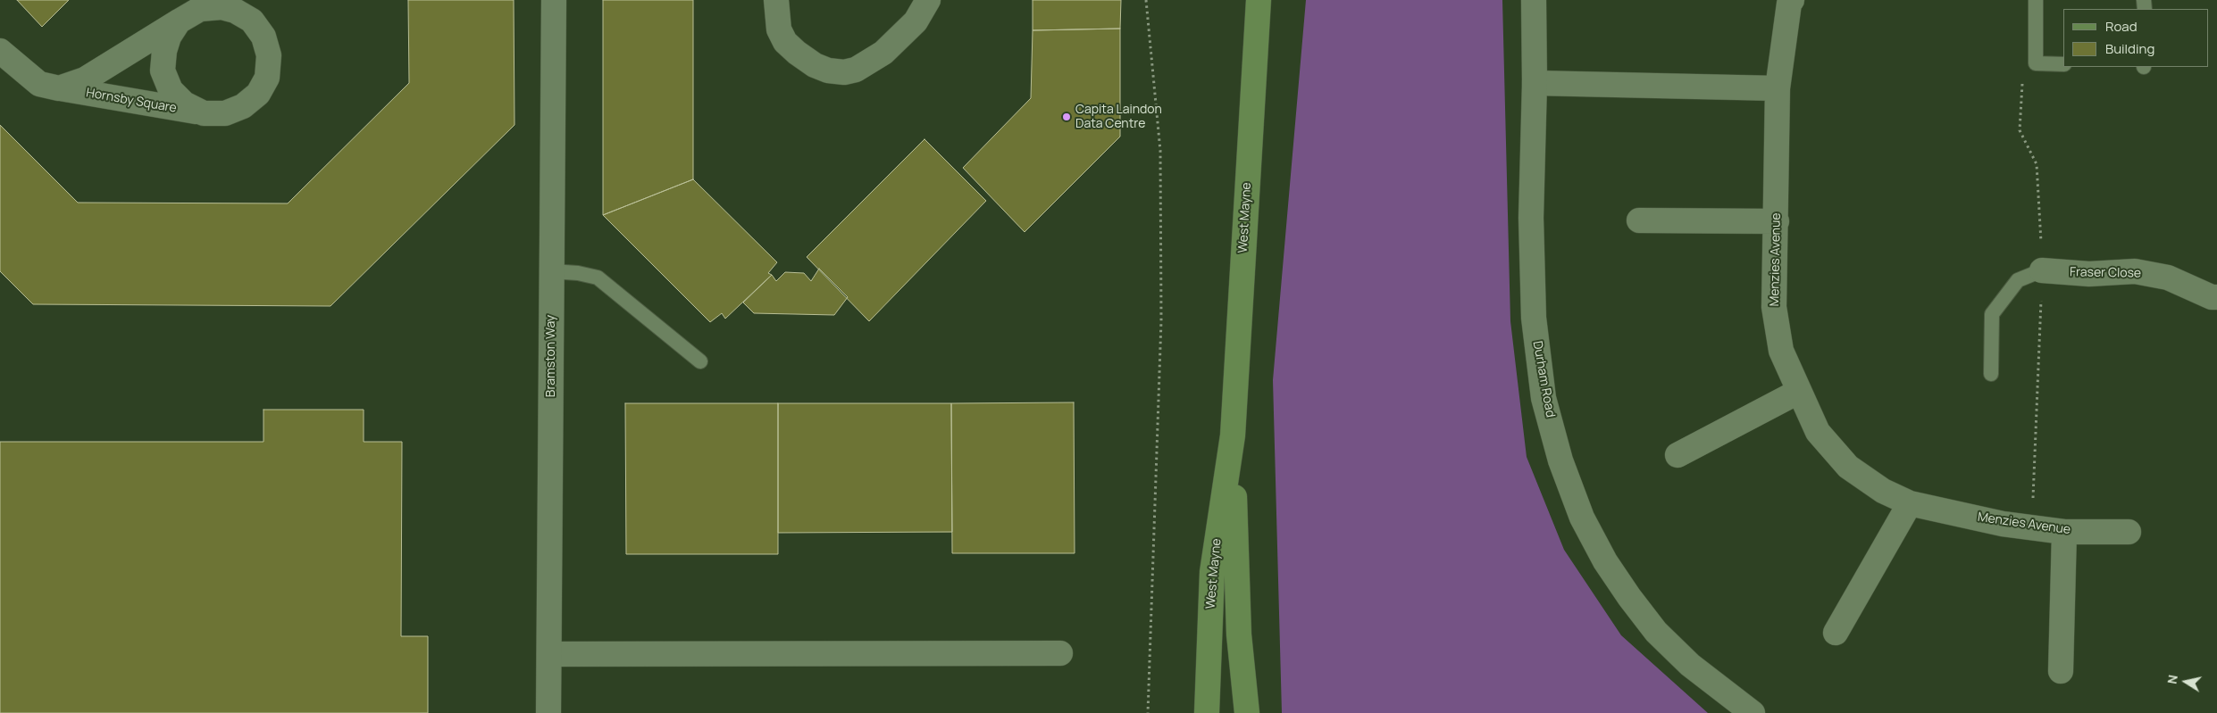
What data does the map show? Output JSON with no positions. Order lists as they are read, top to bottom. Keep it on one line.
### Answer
{"streets":{"main road":["West Mayne"],"street":["Hornsby Square","Menzies Avenue","Fraser Close","Bramston Way","Durham Road"]},"places":["Capita Laindon Data Centre"],"legend":["Road","Building"],"north":"left"}
